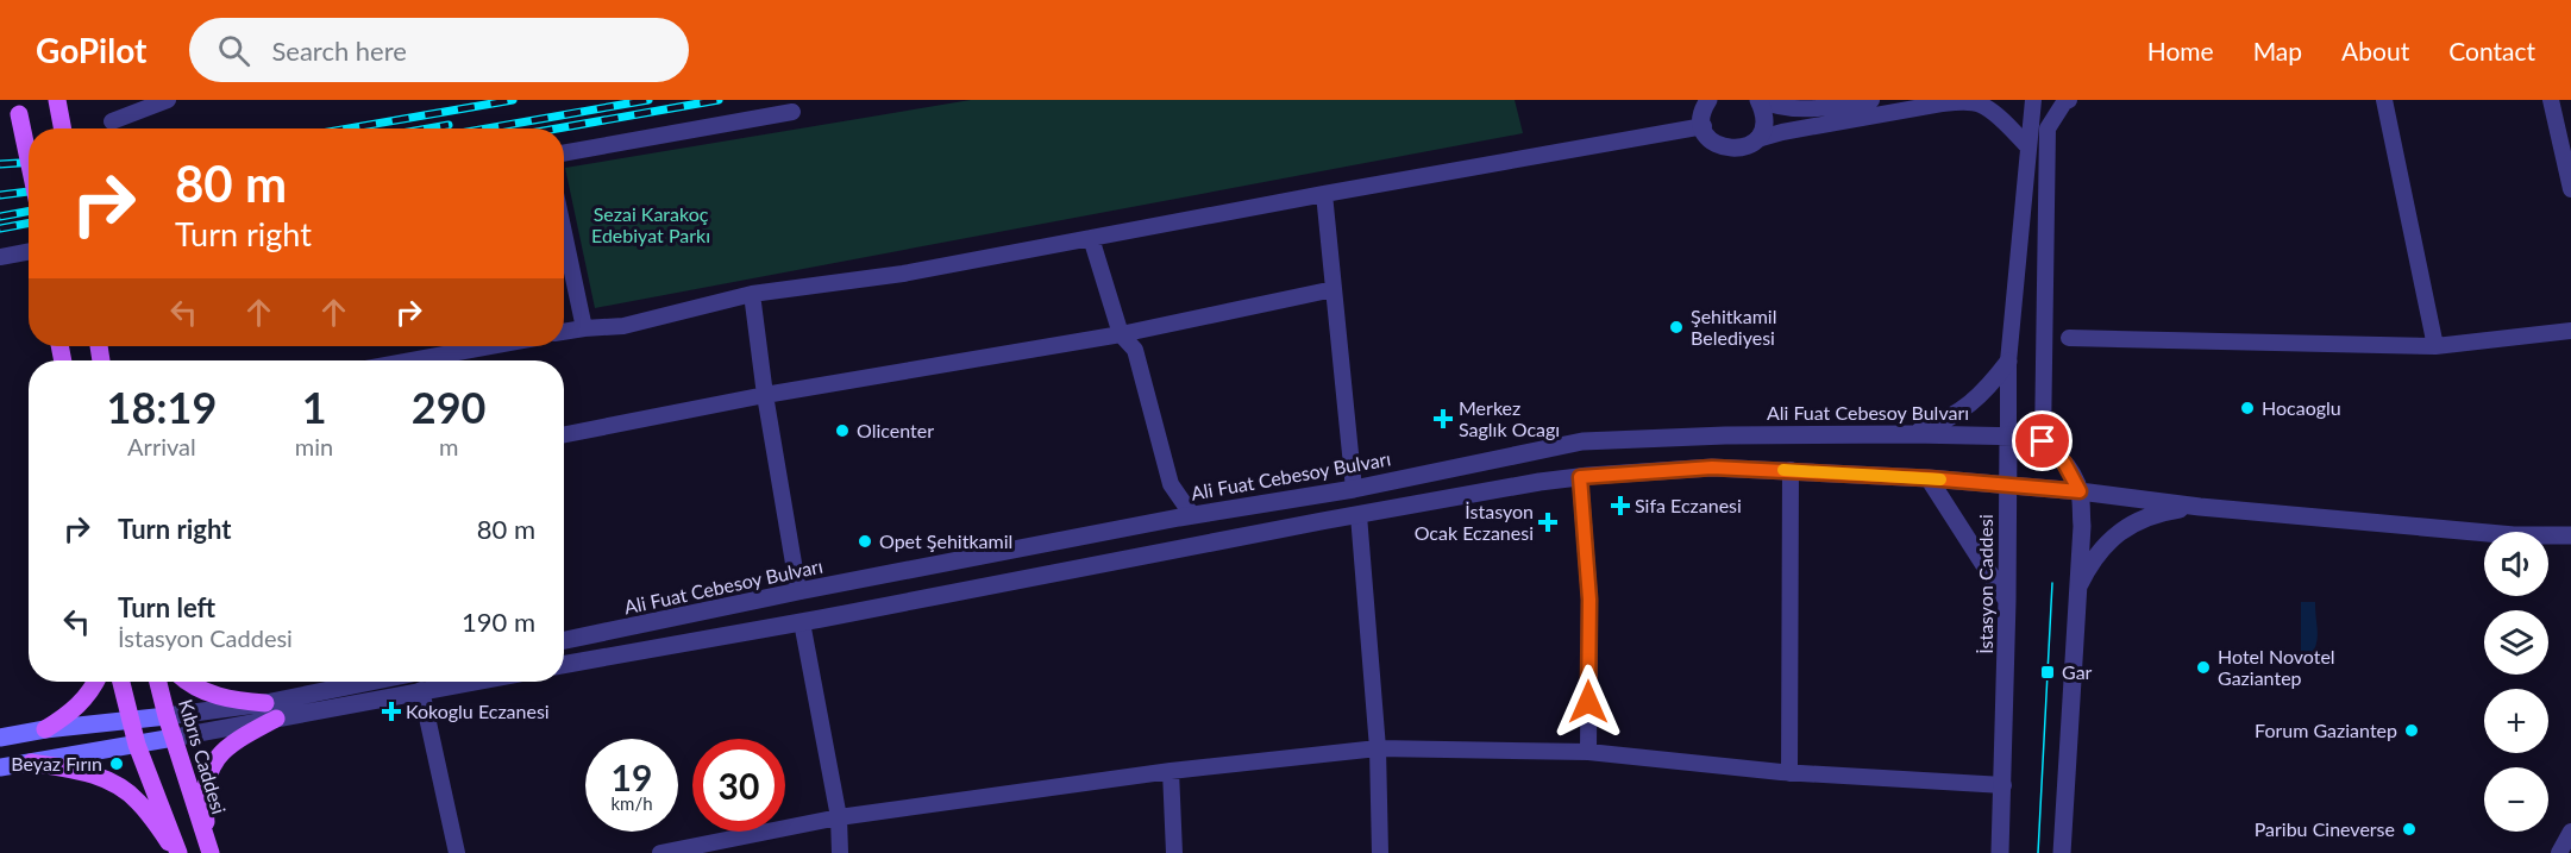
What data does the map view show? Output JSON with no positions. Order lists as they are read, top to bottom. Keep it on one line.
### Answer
{"streets":{"main road":["Kıbrıs Caddesi"],"street":["Ali Fuat Cebesoy Bulvarı","İstasyon Caddesi"]},"crossings":[["Ali Fuat Cebesoy Bulvarı","İstasyon Caddesi"]],"parks":["Sezai Karakoç Edebiyat Parkı"],"places":{"other":["Şehitkamil Belediyesi","Hocaoglu","Olicenter","Opet Şehitkamil","Hotel Novotel Gaziantep","Forum Gaziantep","Beyaz Fırın","Paribu Cineverse"],"health":["Merkez Saglık Ocagı","Sifa Eczanesi","İstasyon Ocak Eczanesi","Kokoglu Eczanesi"],"transit":["Gar"]},"page":{"header":"GoPilot","search":"Search here","nav":["Home","Map","About","Contact"],"turn":["80 m","Turn right"],"eta":["18:19","Arrival","1","min","290","m"],"list":[{"name":"Turn right","value":"80 m"},{"name":"Turn left","note":"İstasyon Caddesi","value":"190 m"}],"map_buttons":["+","−"],"speed":"19 km/h","limit":"30"}}
